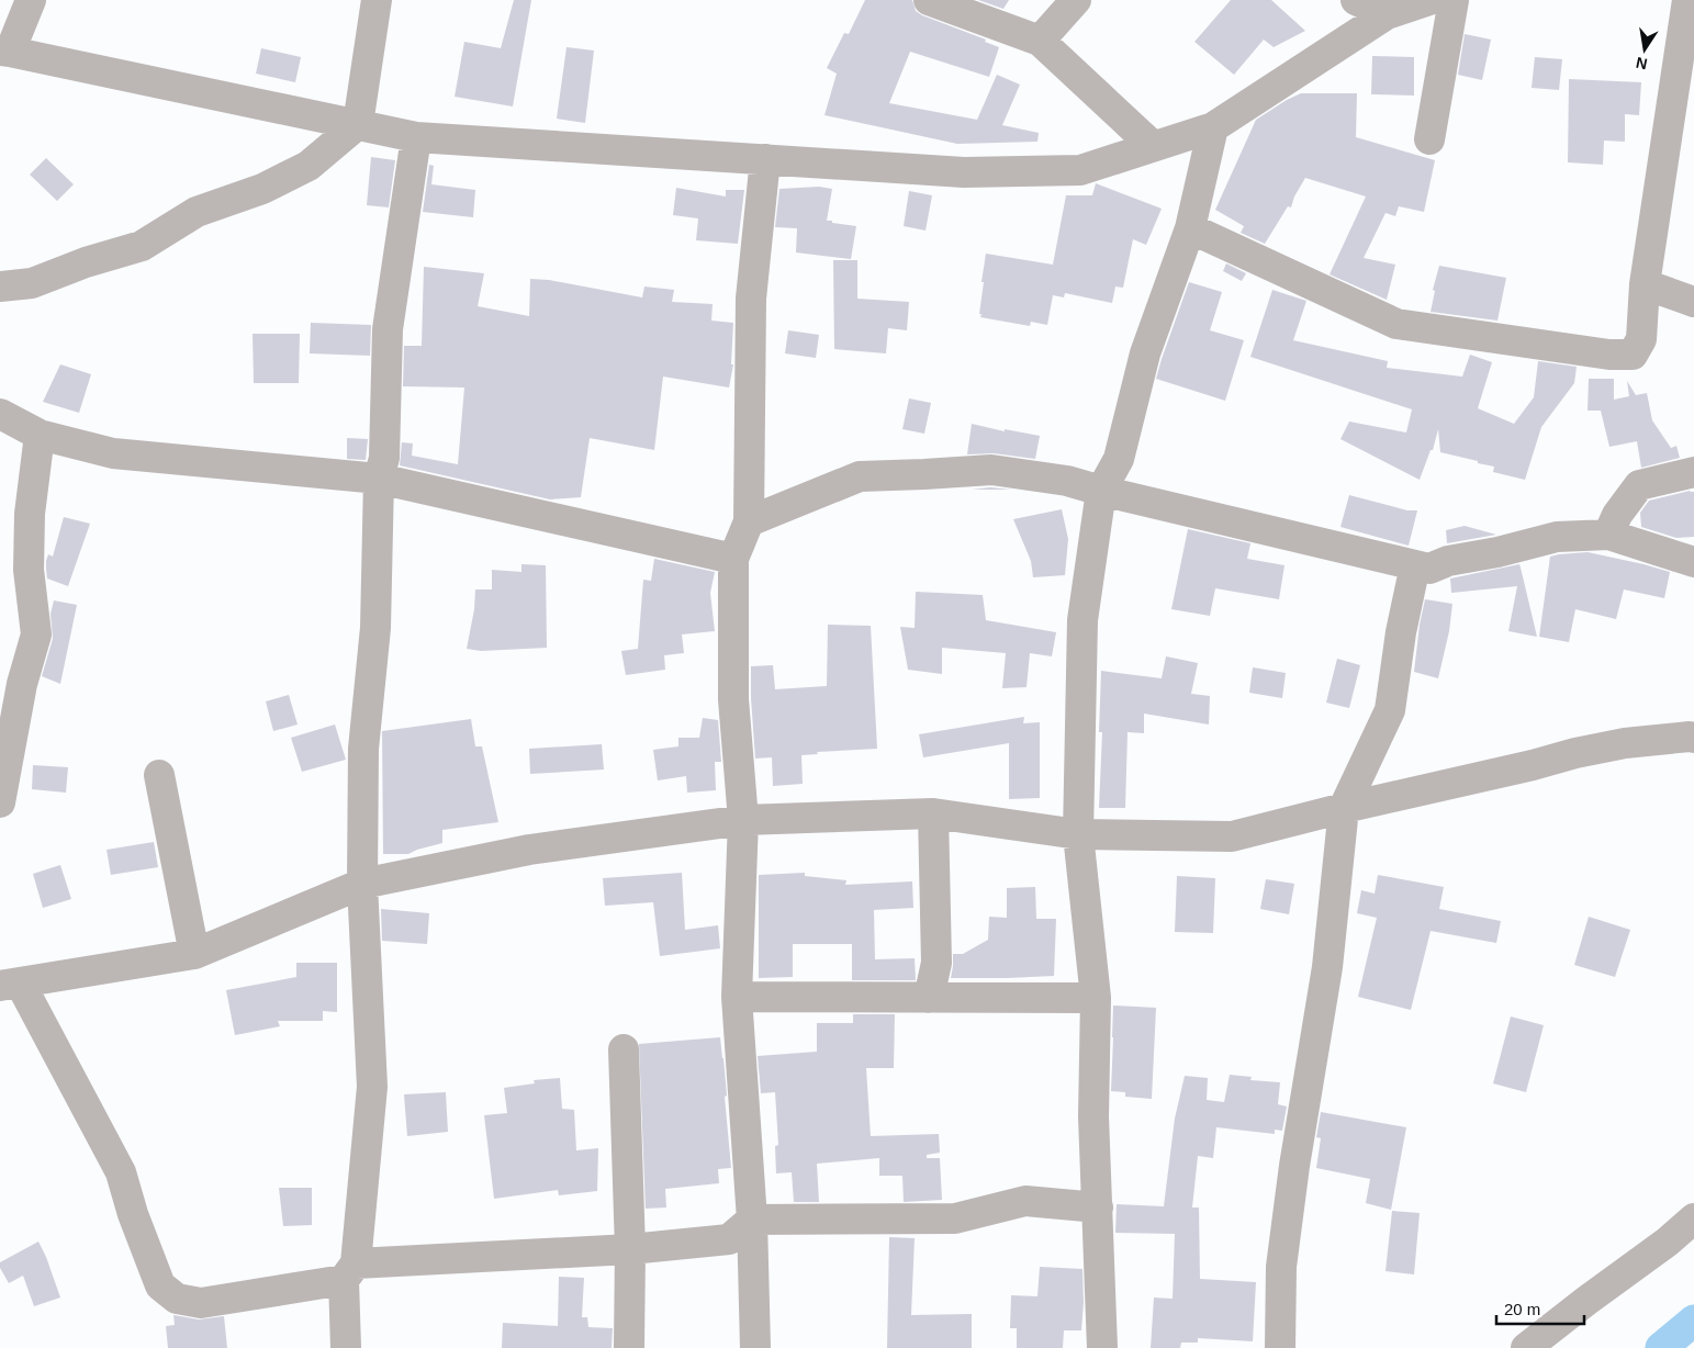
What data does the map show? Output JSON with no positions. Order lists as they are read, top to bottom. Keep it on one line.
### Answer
{"scale_bar":"20 m","north":"bottom"}
